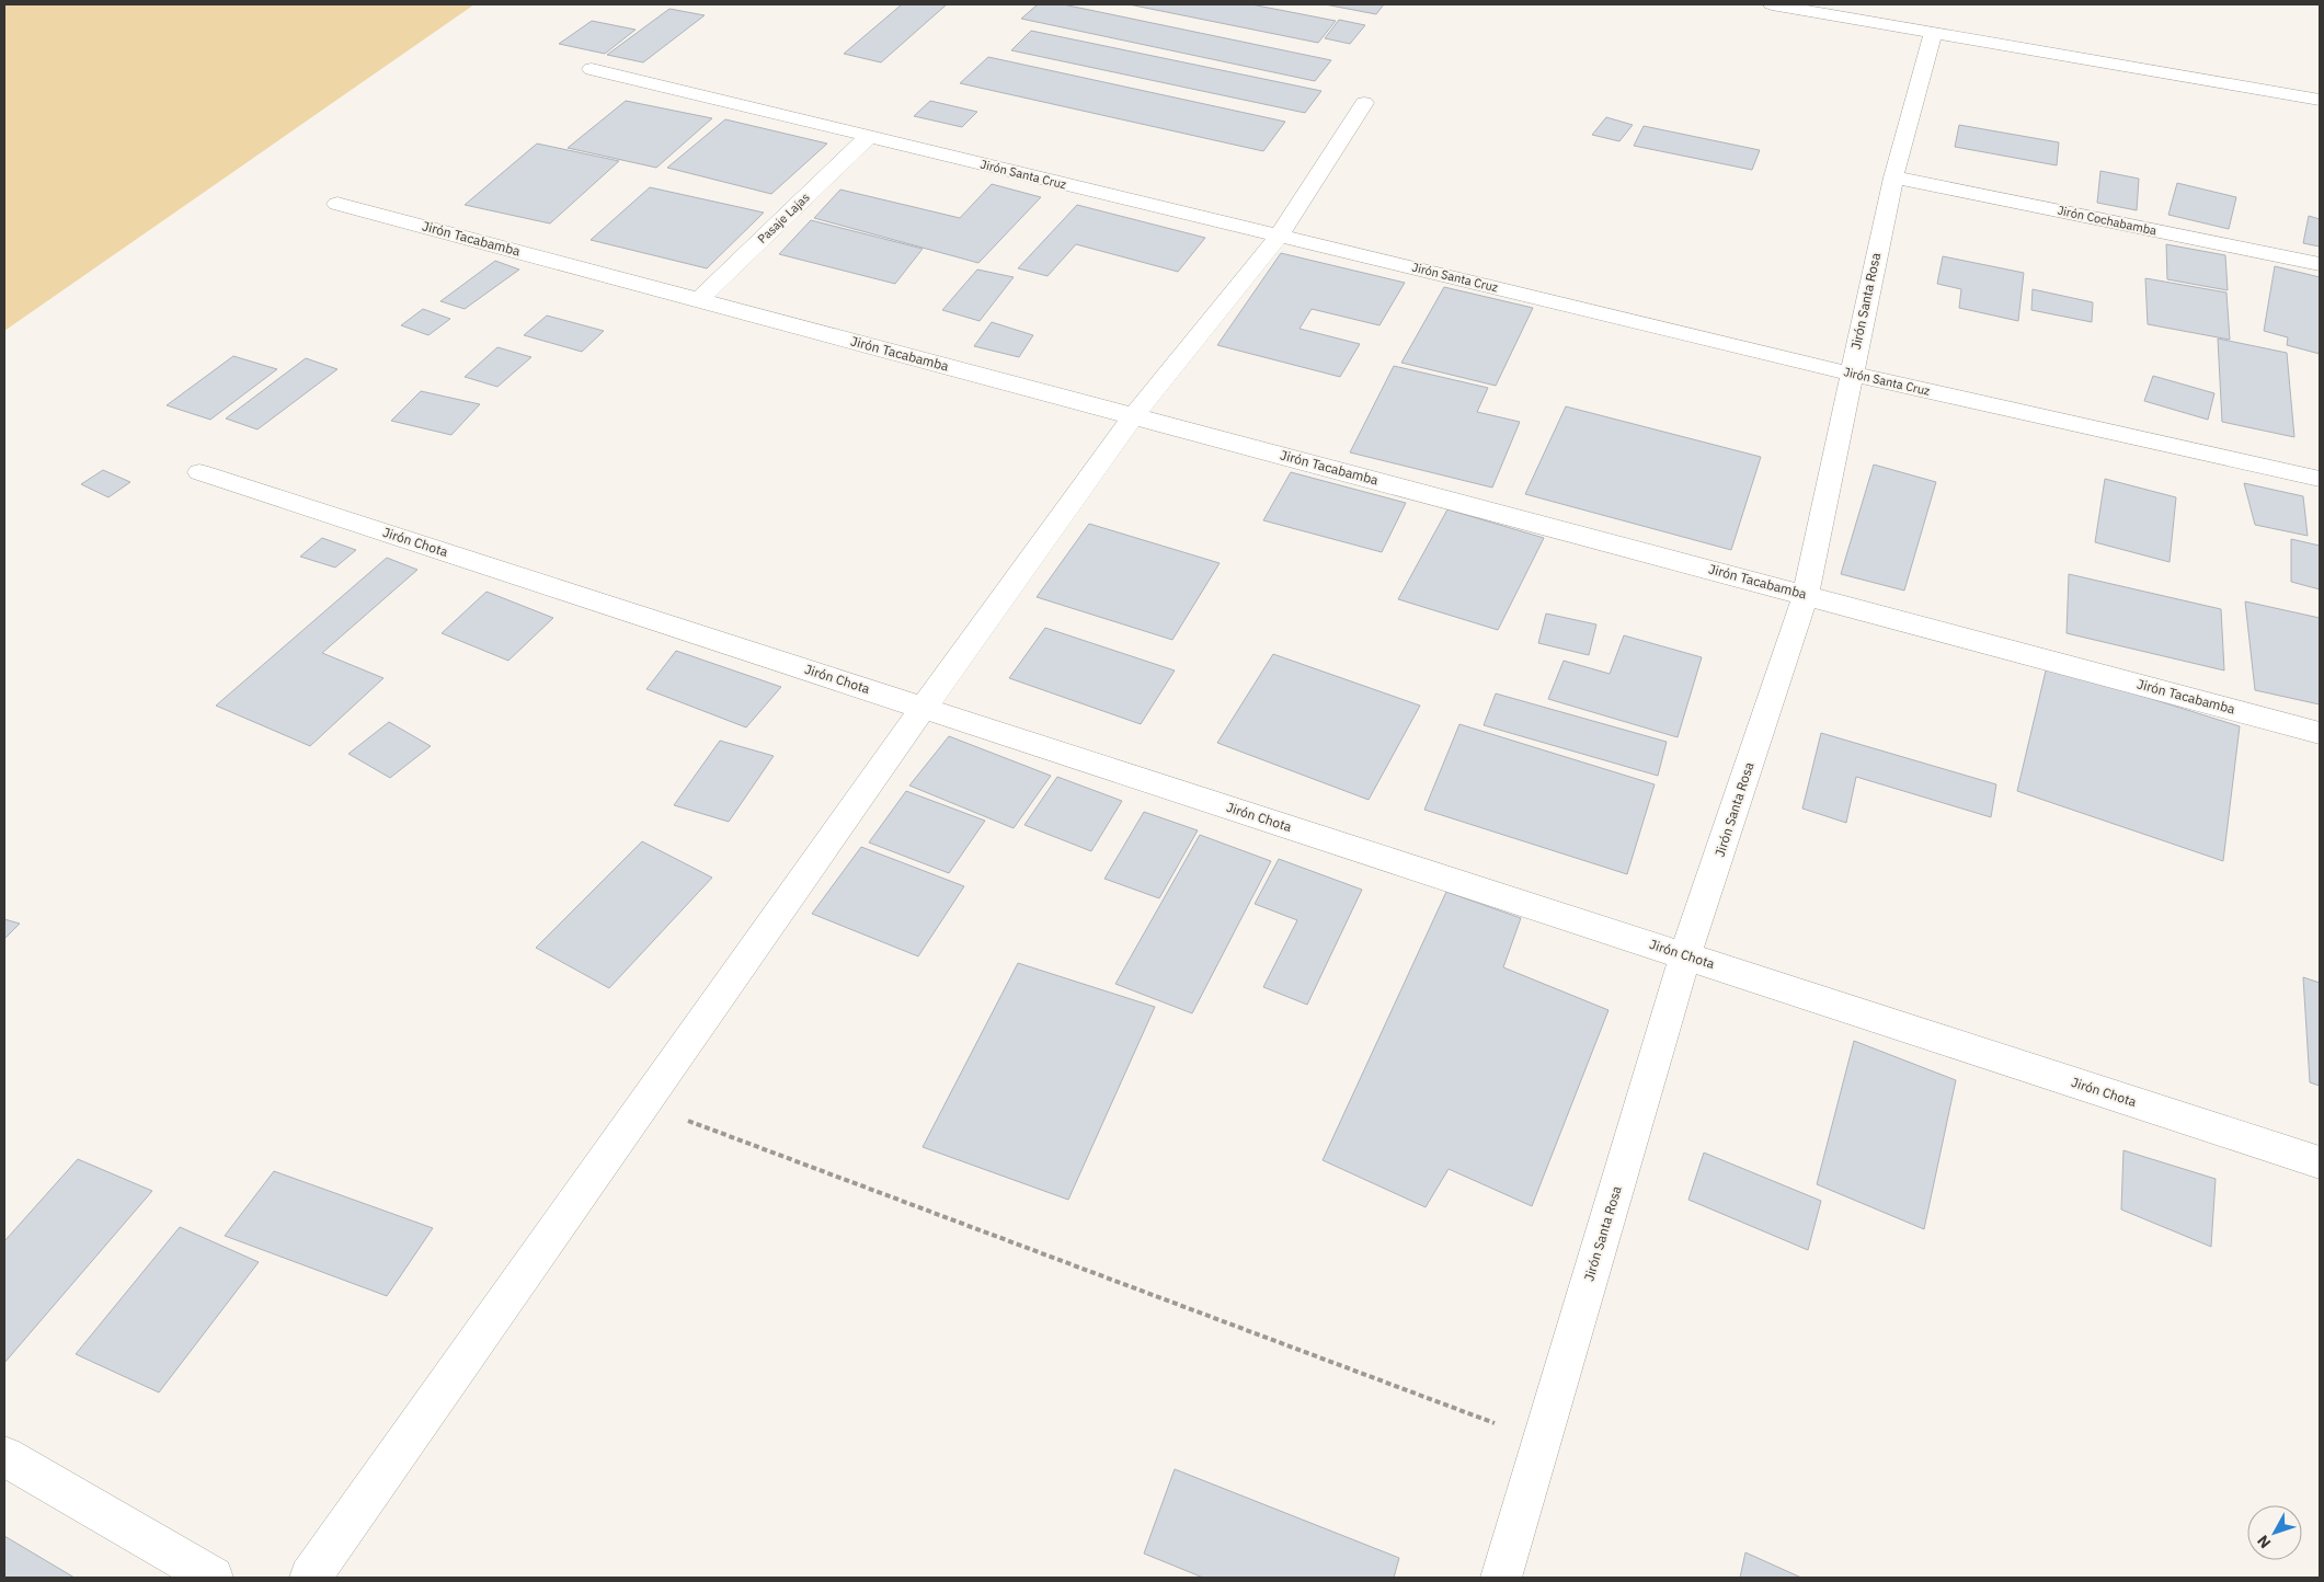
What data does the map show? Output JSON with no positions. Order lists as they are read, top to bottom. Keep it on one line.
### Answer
{"streets":{"street":["Jirón Santa Cruz","Pasaje Lajas","Jirón Cochabamba","Jirón Tacabamba","Jirón Santa Rosa","Jirón Chota"]},"crossings":[["Jirón Santa Cruz","Pasaje Lajas"],["Jirón Santa Cruz","Jirón Santa Rosa"],["Pasaje Lajas","Jirón Tacabamba"],["Jirón Cochabamba","Jirón Santa Rosa"],["Jirón Tacabamba","Jirón Santa Rosa"],["Jirón Santa Rosa","Jirón Chota"]],"north":"bottom left"}
